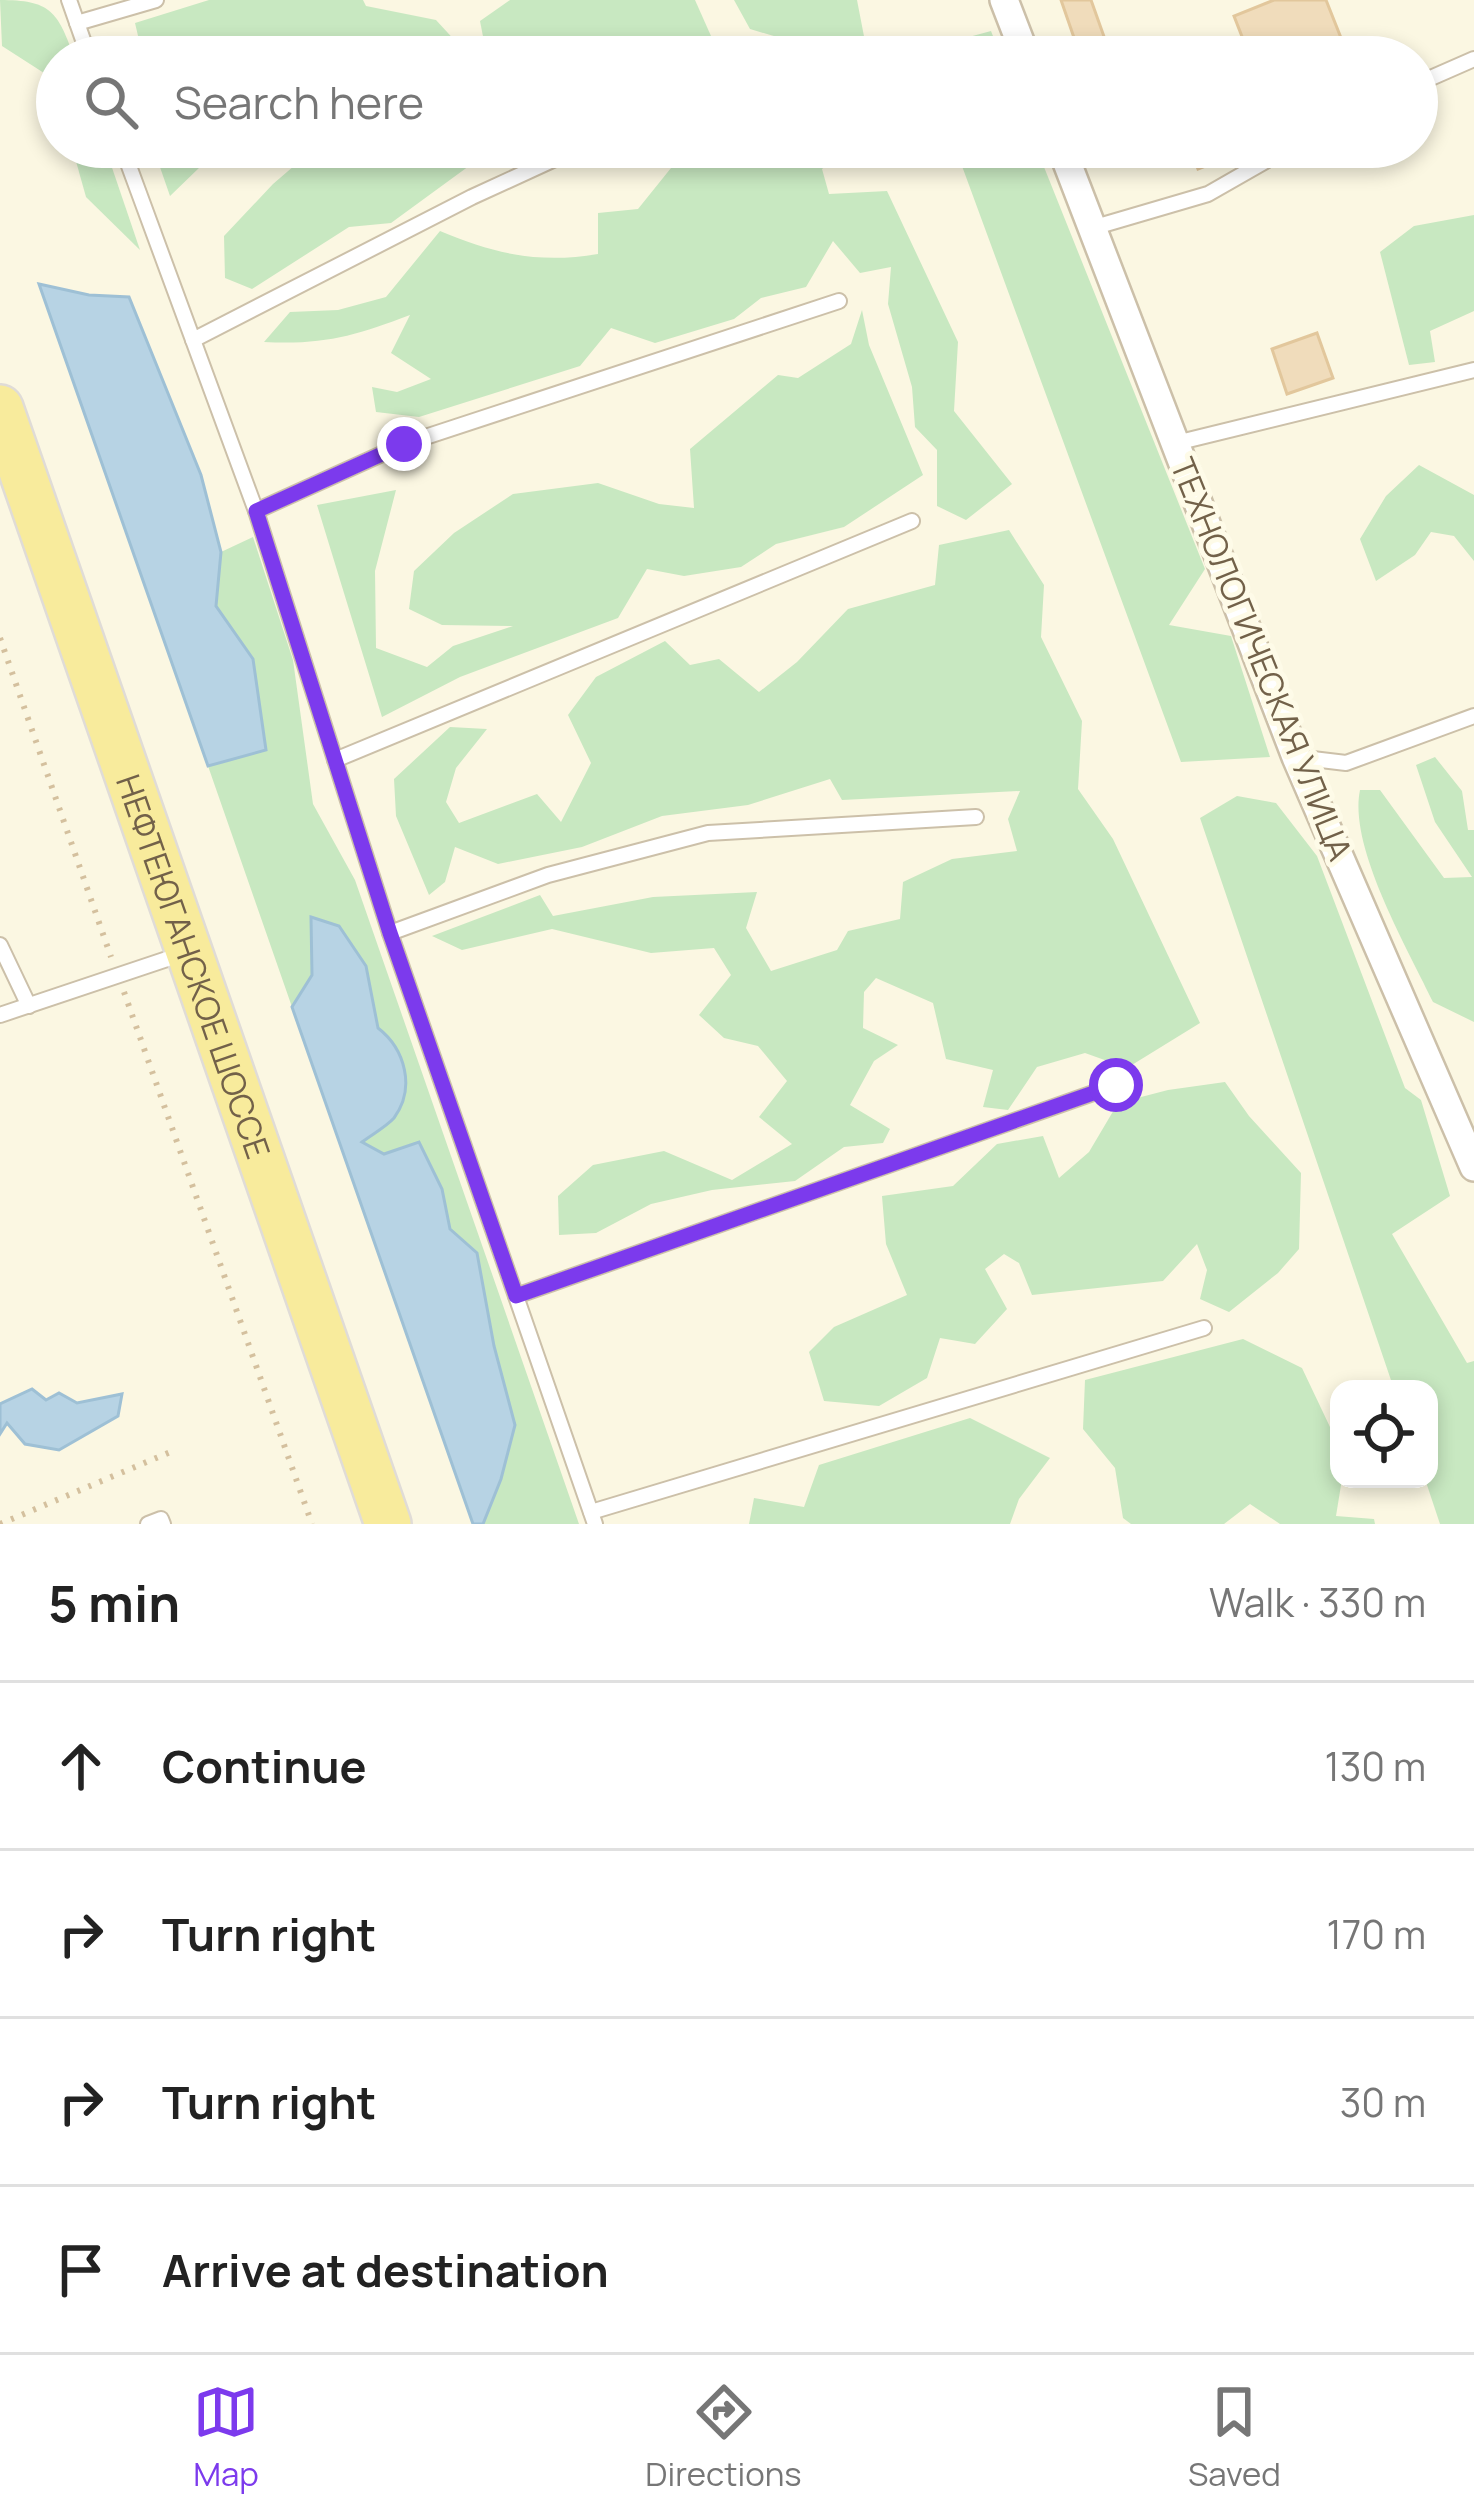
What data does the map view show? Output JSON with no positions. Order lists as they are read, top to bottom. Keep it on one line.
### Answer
{"streets":{"main road":["НЕФТЕЮГАНСКОЕ ШОССЕ"],"street":["ТЕХНОЛОГИЧЕСКАЯ УЛИЦА"]},"page":{"search":"Search here","heading":["5 min","Walk · 330 m"],"list":[["Continue","130 m"],["Turn right","170 m"],["Turn right","30 m"],"Arrive at destination"],"nav":["Map","Directions","Saved"]}}
